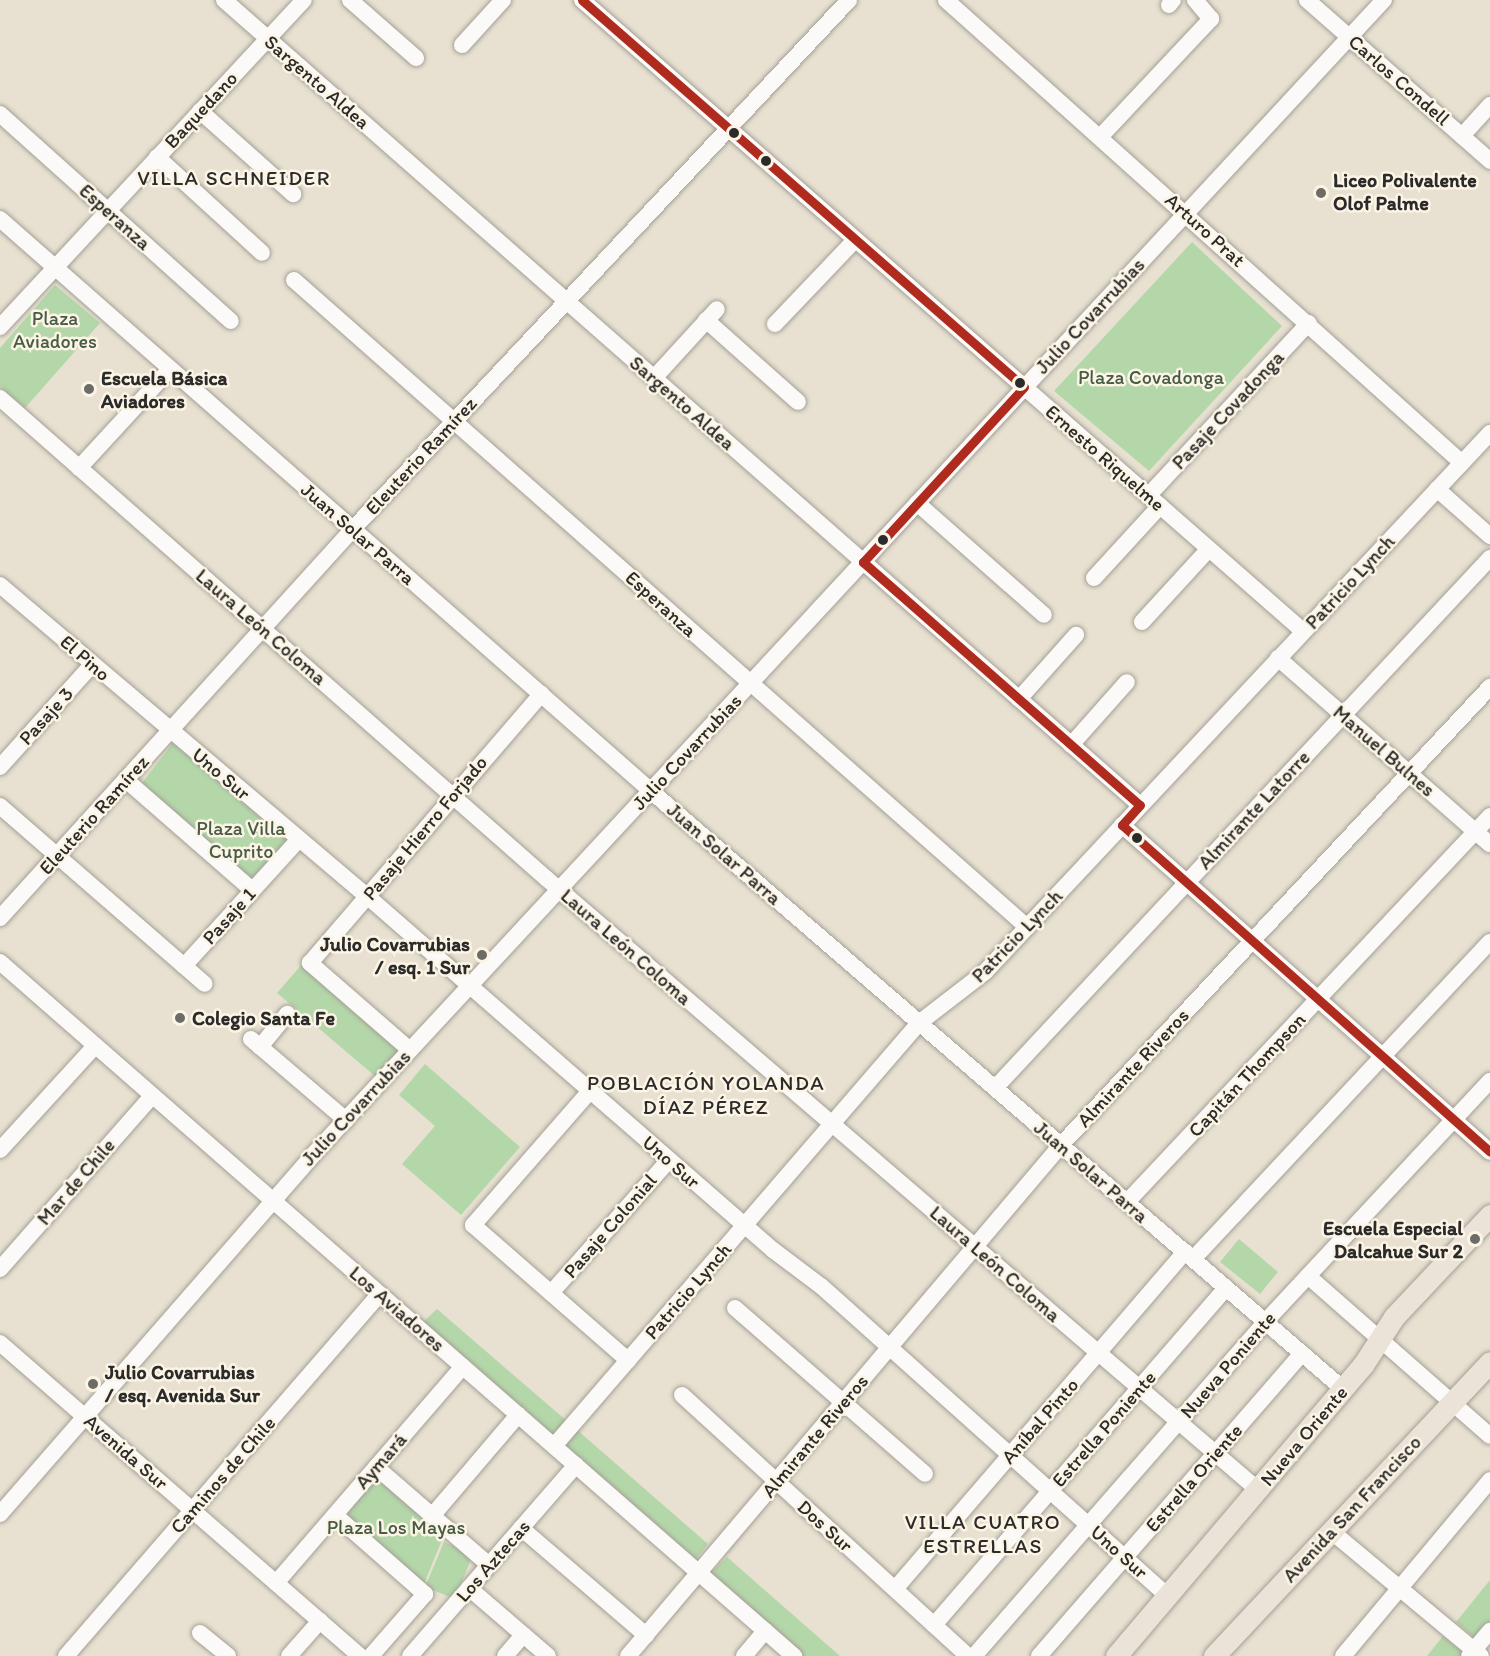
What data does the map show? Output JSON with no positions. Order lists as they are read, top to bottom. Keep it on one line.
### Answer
{"streets":{"main road":["Nueva Oriente","Avenida San Francisco"],"street":["Carlos Condell","Sargento Aldea","Baquedano","Esperanza","Arturo Prat","Julio Covarrubias","Pasaje Covadonga","Eleuterio Ramírez","Ernesto Riquelme","Juan Solar Parra","Patricio Lynch","Laura León Coloma","El Pino","Pasaje 3","Manuel Bulnes","Uno Sur","Almirante Latorre","Pasaje Hierro Forjado","Pasaje 1","Almirante Riveros","Capitán Thompson","Mar de Chile","Pasaje Colonial","Los Aviadores","Nueva Poniente","Aníbal Pinto","Estrella Poniente","Avenida Sur","Aymará","Caminos de Chile","Estrella Oriente","Dos Sur","Los Aztecas"]},"crossings":[["Carlos Condell","Julio Covarrubias"],["Sargento Aldea","Baquedano"],["Sargento Aldea","Julio Covarrubias"],["Sargento Aldea","Eleuterio Ramírez"],["Sargento Aldea","Patricio Lynch"],["Baquedano","Esperanza"],["Baquedano","Juan Solar Parra"],["Esperanza","Julio Covarrubias"],["Esperanza","Eleuterio Ramírez"],["Esperanza","Patricio Lynch"],["Arturo Prat","Julio Covarrubias"],["Arturo Prat","Pasaje Covadonga"],["Arturo Prat","Patricio Lynch"],["Julio Covarrubias","Ernesto Riquelme"],["Julio Covarrubias","Juan Solar Parra"],["Julio Covarrubias","Laura León Coloma"],["Julio Covarrubias","Uno Sur"],["Julio Covarrubias","Pasaje Hierro Forjado"],["Julio Covarrubias","Los Aviadores"],["Julio Covarrubias","Avenida Sur"],["Pasaje Covadonga","Ernesto Riquelme"],["Eleuterio Ramírez","Ernesto Riquelme"],["Eleuterio Ramírez","Juan Solar Parra"],["Eleuterio Ramírez","Laura León Coloma"],["Eleuterio Ramírez","El Pino"],["Eleuterio Ramírez","Uno Sur"],["Ernesto Riquelme","Patricio Lynch"],["Juan Solar Parra","Patricio Lynch"],["Juan Solar Parra","Almirante Latorre"],["Juan Solar Parra","Pasaje Hierro Forjado"],["Juan Solar Parra","Almirante Riveros"],["Juan Solar Parra","Capitán Thompson"],["Juan Solar Parra","Nueva Poniente"],["Juan Solar Parra","Aníbal Pinto"],["Juan Solar Parra","Estrella Poniente"],["Juan Solar Parra","Nueva Oriente"],["Juan Solar Parra","Estrella Oriente"],["Patricio Lynch","Laura León Coloma"],["Patricio Lynch","Manuel Bulnes"],["Patricio Lynch","Uno Sur"],["Patricio Lynch","Los Aviadores"],["Laura León Coloma","Pasaje Hierro Forjado"],["Laura León Coloma","Almirante Riveros"],["Laura León Coloma","Nueva Poniente"],["Laura León Coloma","Aníbal Pinto"],["Laura León Coloma","Estrella Poniente"],["Laura León Coloma","Nueva Oriente"],["Laura León Coloma","Estrella Oriente"],["El Pino","Pasaje 3"],["El Pino","Uno Sur"],["Manuel Bulnes","Almirante Latorre"],["Manuel Bulnes","Almirante Riveros"],["Manuel Bulnes","Capitán Thompson"],["Uno Sur","Pasaje Hierro Forjado"],["Uno Sur","Pasaje 1"],["Uno Sur","Almirante Riveros"],["Uno Sur","Pasaje Colonial"],["Uno Sur","Nueva Poniente"],["Uno Sur","Aníbal Pinto"],["Uno Sur","Estrella Poniente"],["Uno Sur","Nueva Oriente"],["Uno Sur","Estrella Oriente"],["Almirante Riveros","Los Aviadores"],["Almirante Riveros","Dos Sur"],["Mar de Chile","Los Aviadores"],["Los Aviadores","Aymará"],["Los Aviadores","Caminos de Chile"],["Los Aviadores","Los Aztecas"],["Aníbal Pinto","Dos Sur"],["Estrella Poniente","Dos Sur"],["Avenida Sur","Aymará"],["Avenida Sur","Caminos de Chile"],["Aymará","Los Aztecas"]],"districts":["VILLA SCHNEIDER","POBLACIÓN YOLANDA DÍAZ PÉREZ","VILLA CUATRO ESTRELLAS"],"parks":["Plaza Aviadores","Plaza Covadonga","Plaza Villa Cuprito","Plaza Los Mayas"],"places":["Liceo Polivalente Olof Palme","Escuela Básica Aviadores","Julio Covarrubias / esq. 1 Sur","Colegio Santa Fe","Escuela Especial Dalcahue Sur 2","Julio Covarrubias / esq. Avenida Sur"]}
